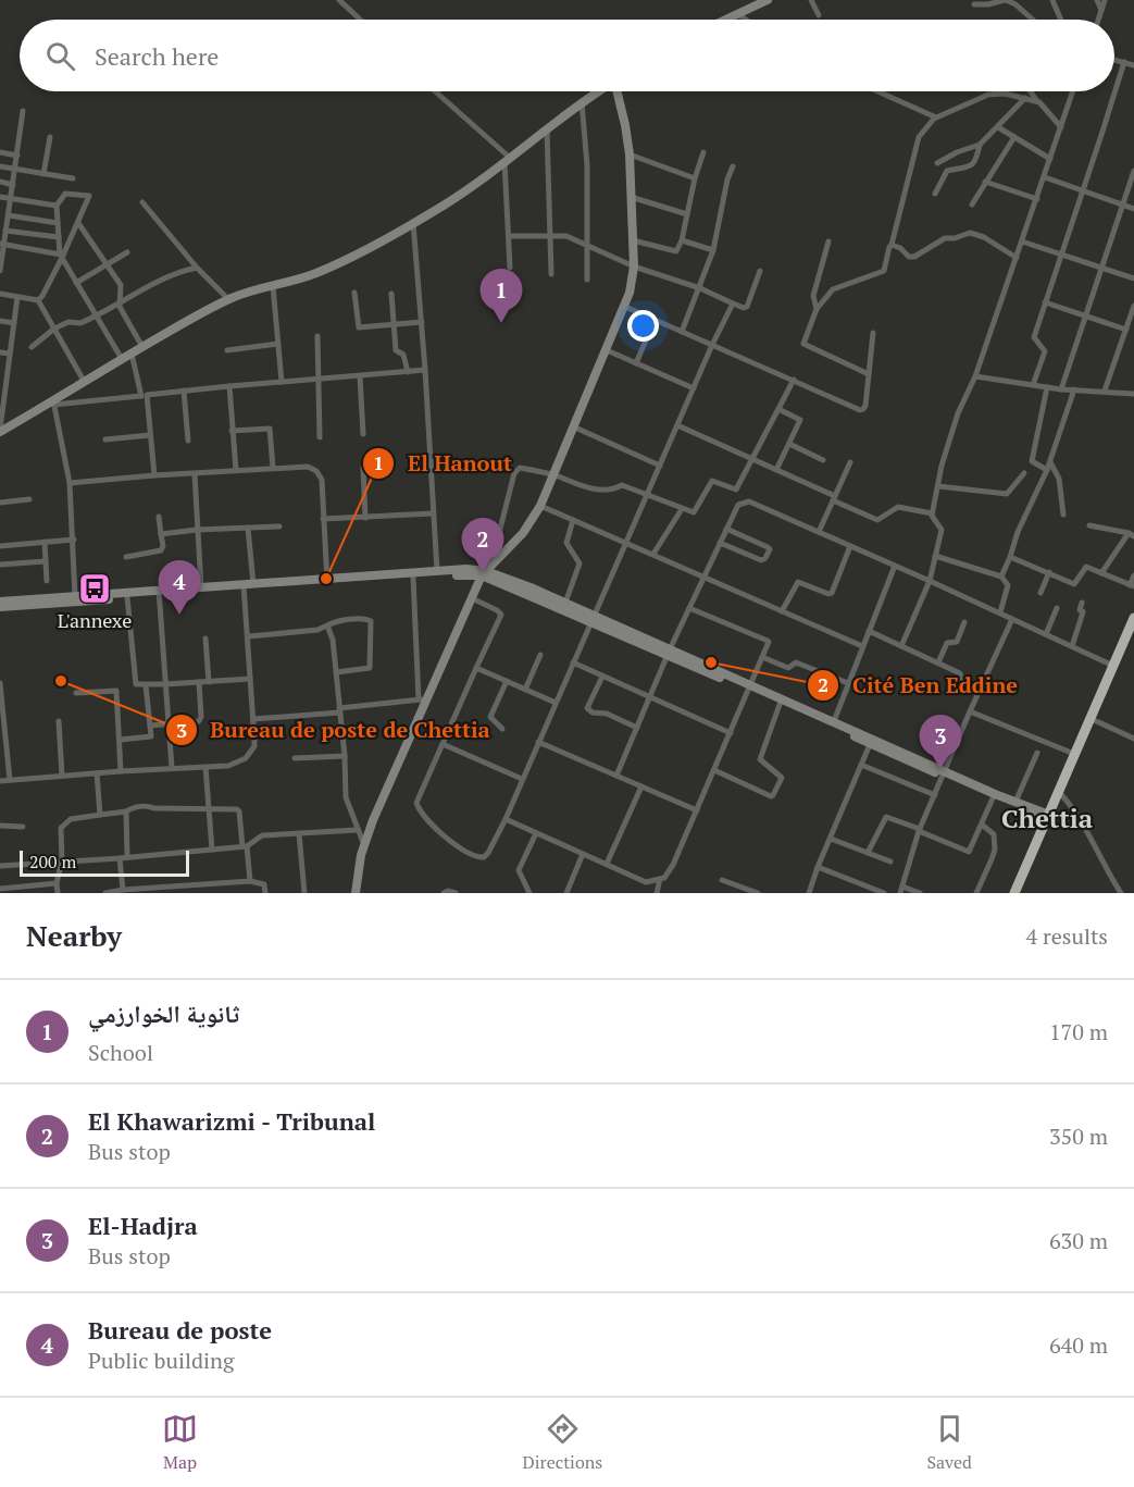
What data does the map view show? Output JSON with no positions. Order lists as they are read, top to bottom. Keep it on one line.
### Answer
{"districts":["Chettia"],"places":{"other":["El Hanout","Cité Ben Eddine","Bureau de poste de Chettia"],"bus stop":["L'annexe"]},"scale_bar":"200 m","page":{"search":"Search here","pins":["1","2","4","3"],"scale":"200 m","heading":["Nearby","4 results"],"list":[{"mark":"1","name":"ثانوية الخوارزمي","note":"School","value":"170 m"},{"mark":"2","name":"El Khawarizmi - Tribunal","note":"Bus stop","value":"350 m"},{"mark":"3","name":"El-Hadjra","note":"Bus stop","value":"630 m"},{"mark":"4","name":"Bureau de poste","note":"Public building","value":"640 m"}],"nav":["Map","Directions","Saved"]}}
